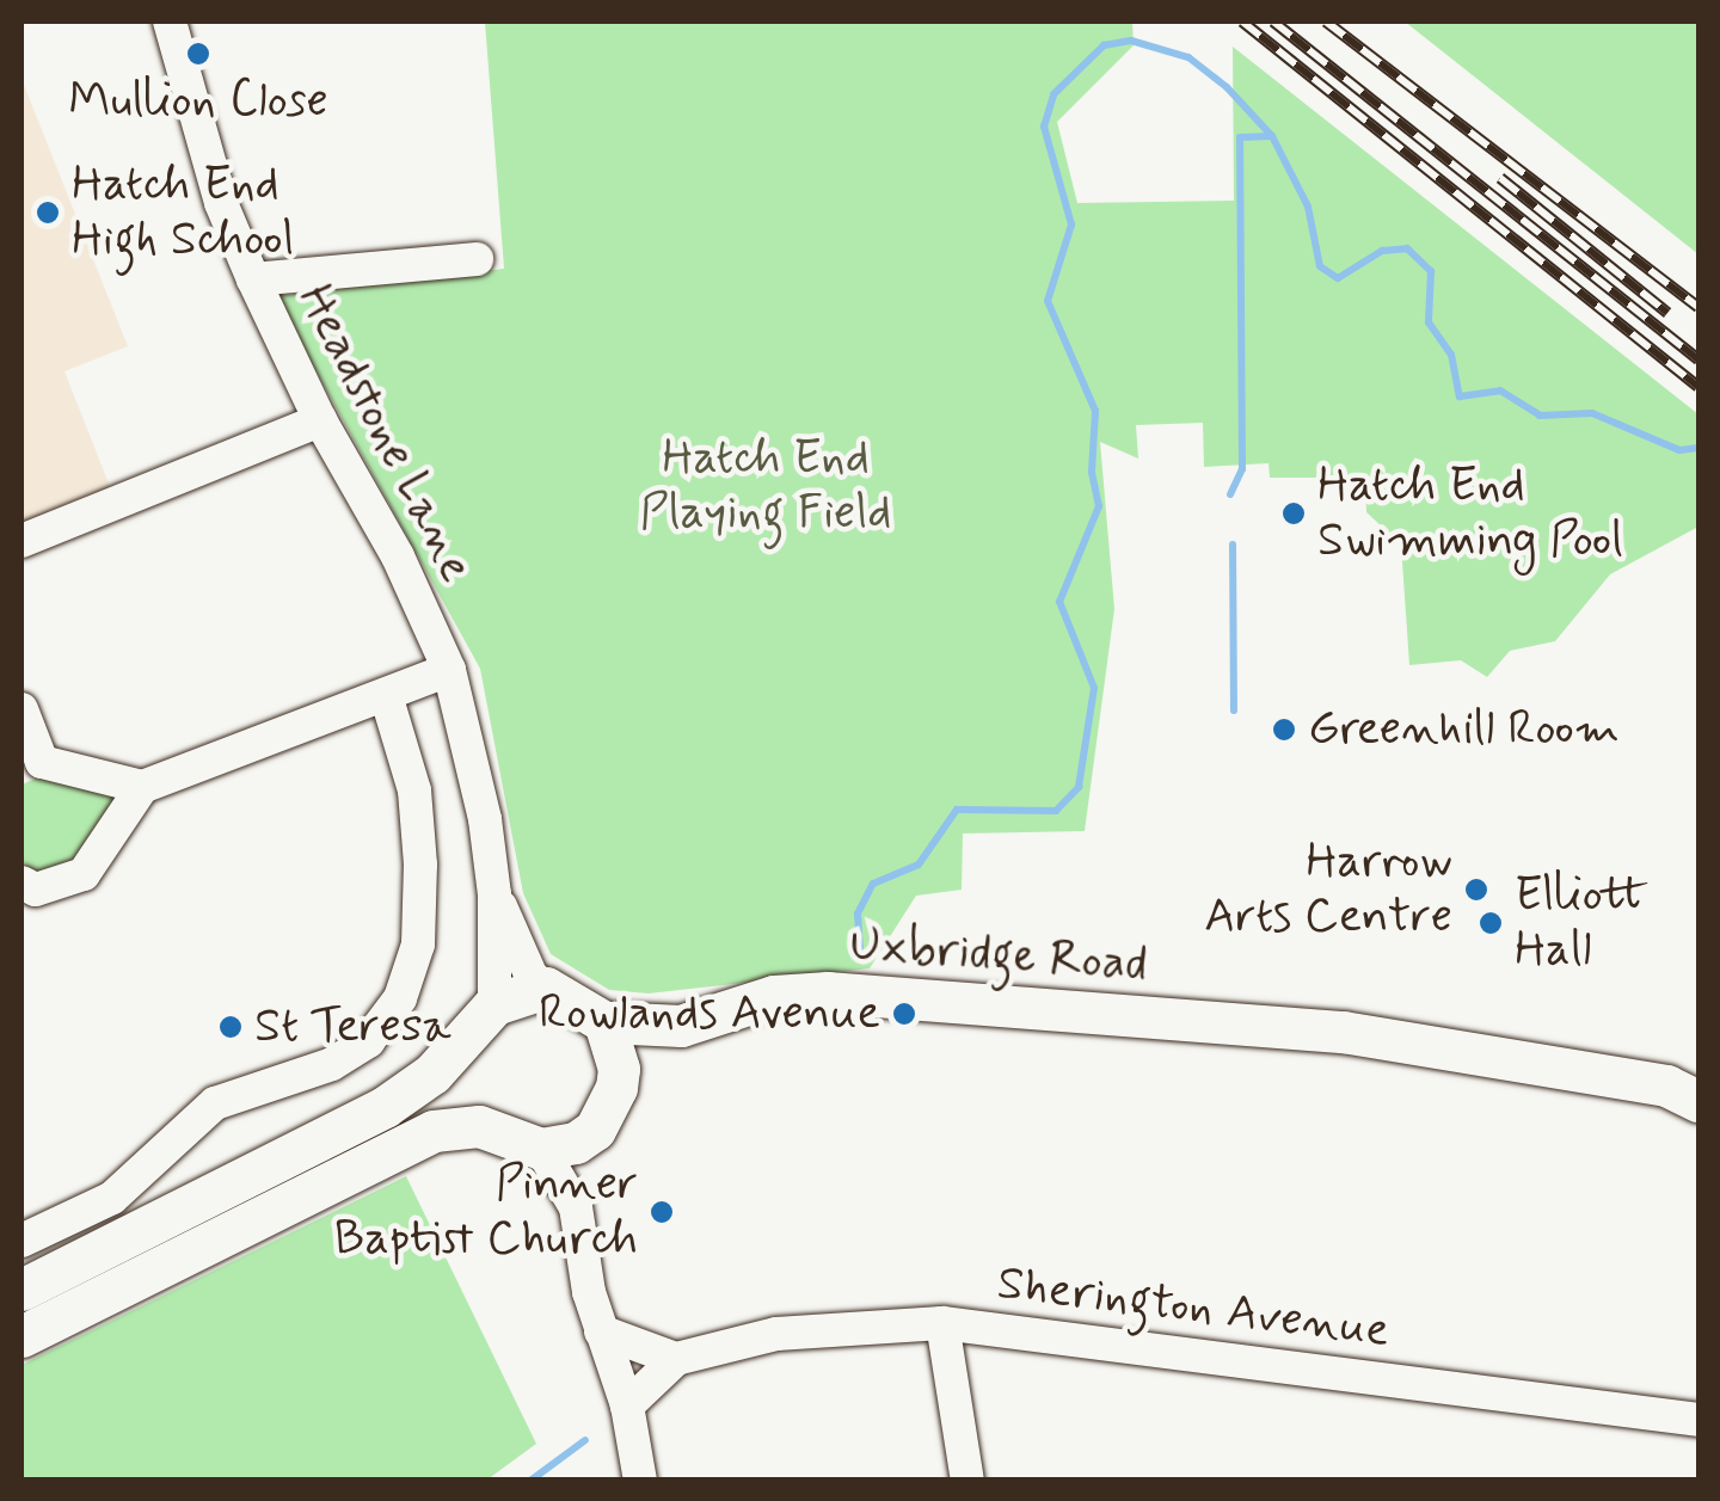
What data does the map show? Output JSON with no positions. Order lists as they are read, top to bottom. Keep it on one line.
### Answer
{"streets":{"main road":["Uxbridge Road"],"street":["Headstone Lane","Sherington Avenue"]},"crossings":[["Headstone Lane","Uxbridge Road"]],"parks":["Hatch End Playing Field"],"places":["Mullion Close","Hatch End High School","Hatch End Swimming Pool","Greenhill Room","Harrow Arts Centre","Elliott Hall","Rowlands Avenue","St Teresa","Pinner Baptist Church"]}
